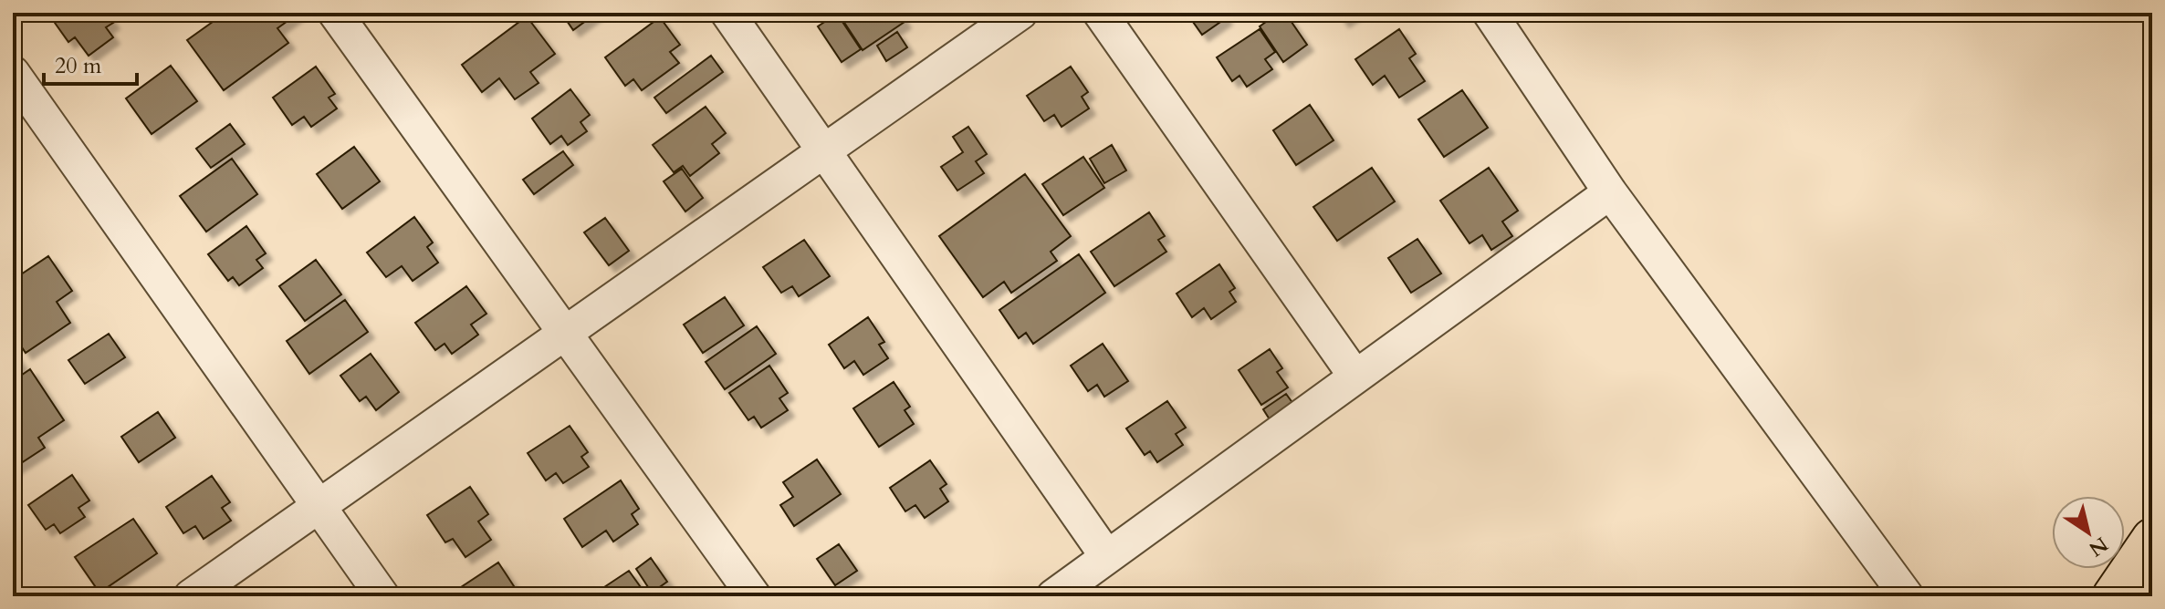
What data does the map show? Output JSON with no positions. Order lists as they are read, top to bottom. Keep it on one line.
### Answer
{"scale_bar":"20 m","north":"bottom right"}
